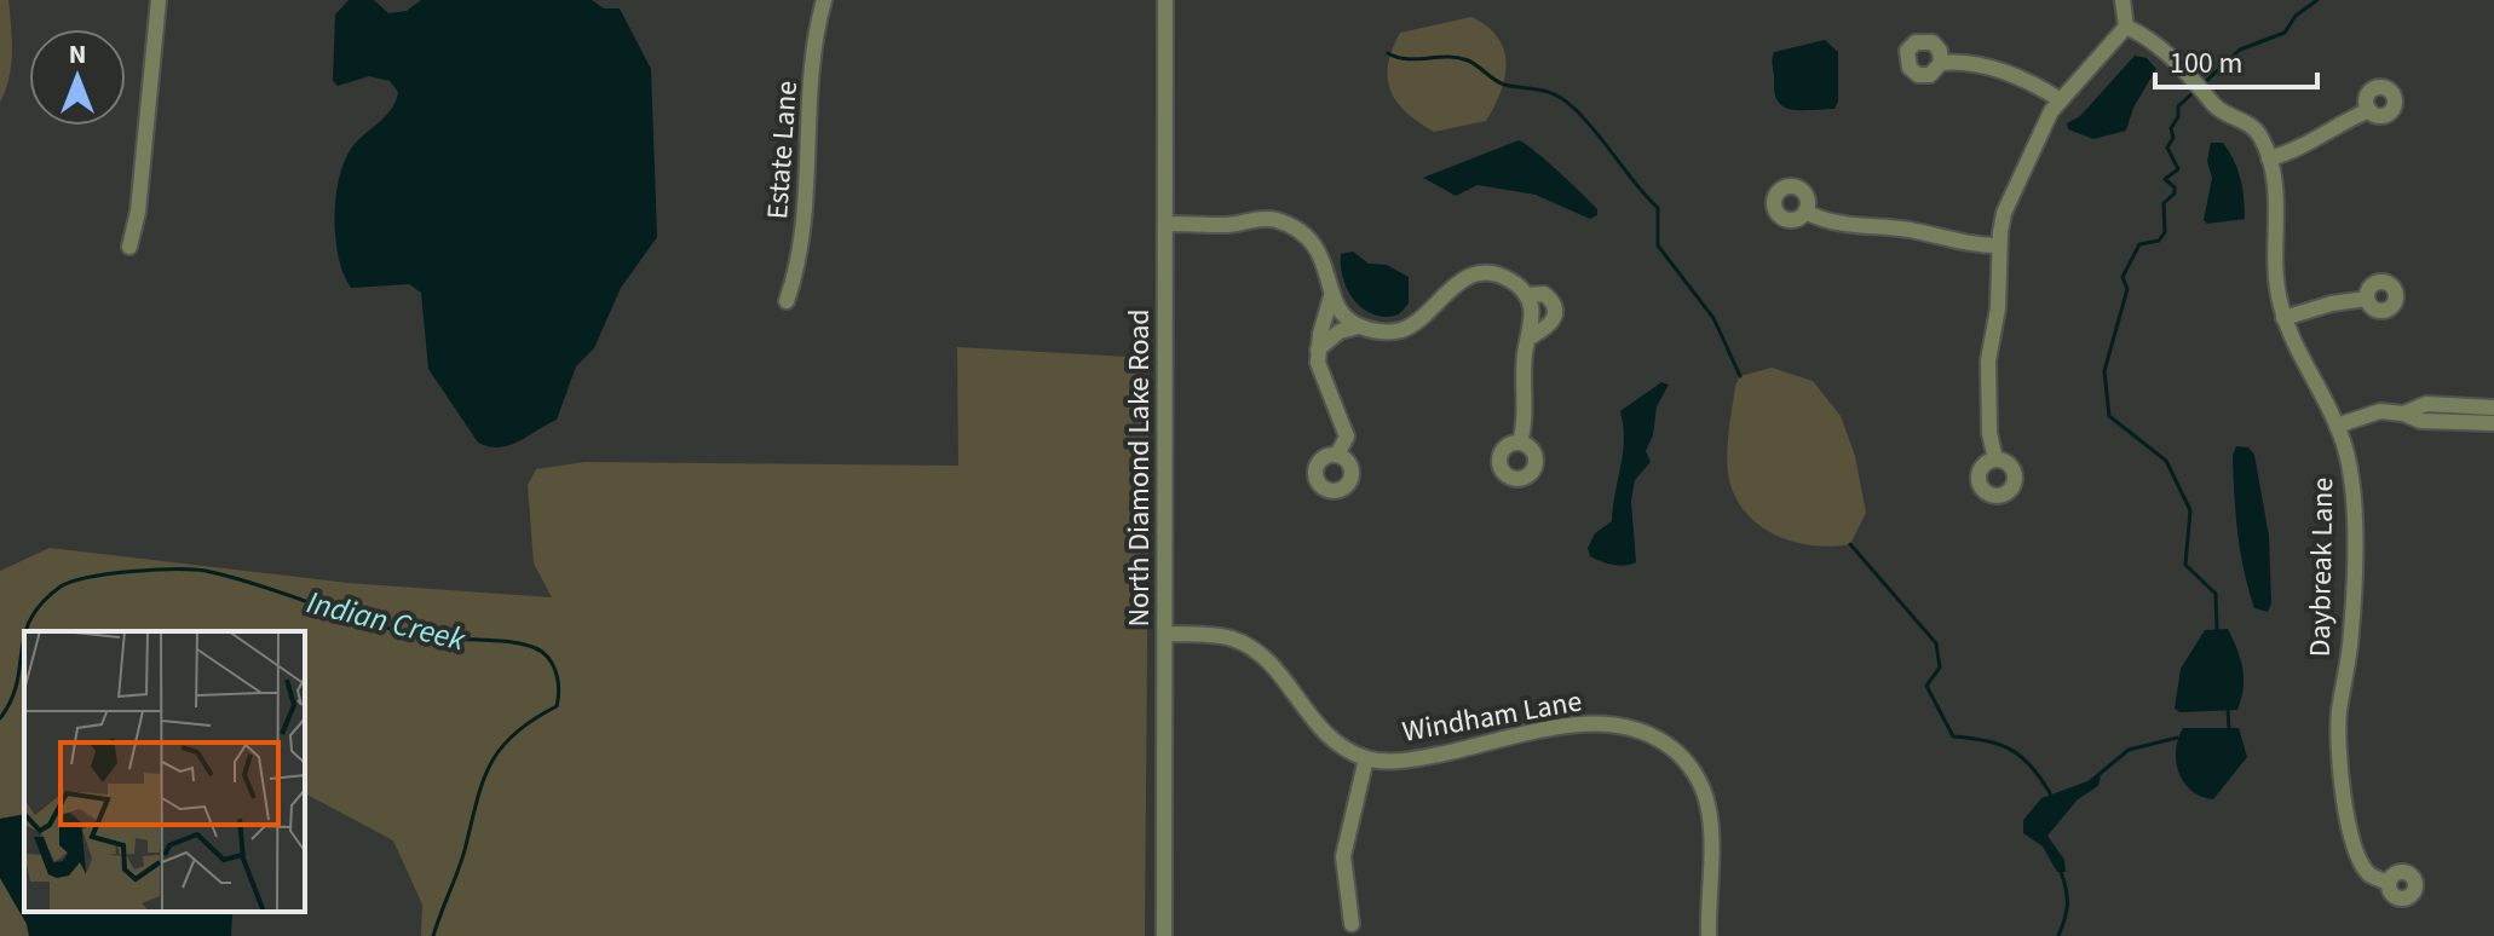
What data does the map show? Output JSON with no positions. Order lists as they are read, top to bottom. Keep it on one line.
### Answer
{"streets":{"street":["Estate Lane","North Diamond Lake Road","Daybreak Lane","Windham Lane"]},"crossings":[["North Diamond Lake Road","Windham Lane"]],"water":["Indian Creek"],"scale_bar":"100 m","north":"top"}
